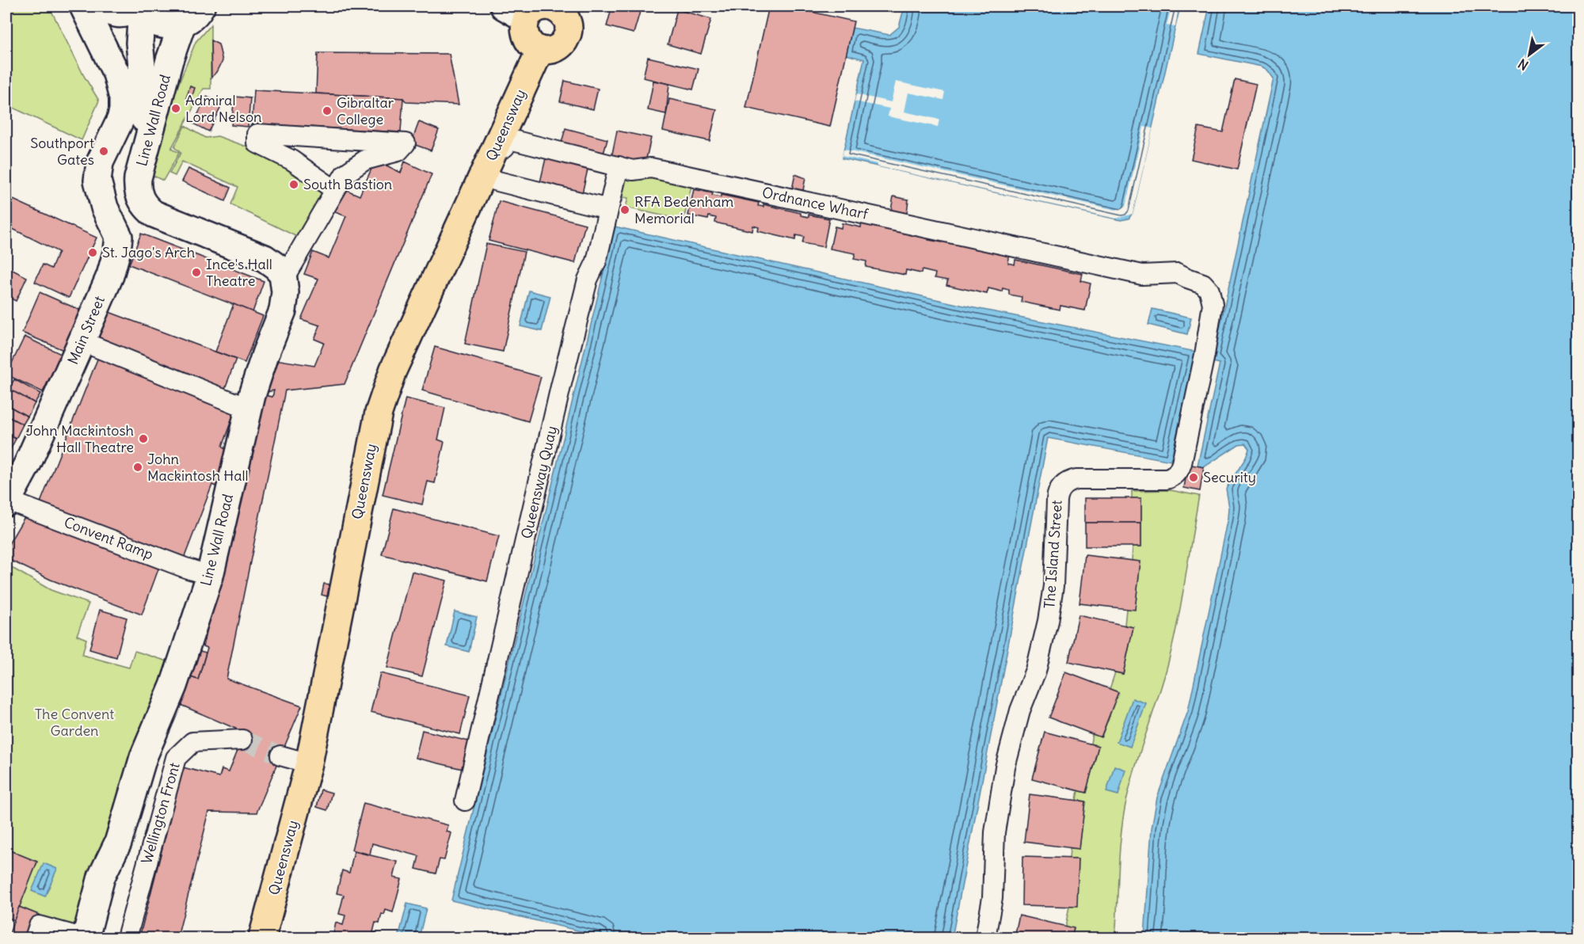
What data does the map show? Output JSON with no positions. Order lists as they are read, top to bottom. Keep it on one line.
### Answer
{"streets":{"main road":["Queensway"],"street":["Line Wall Road","Ordnance Wharf","Main Street","Queensway Quay","Convent Ramp","The Island Street","Wellington Front"]},"crossings":[["Line Wall Road","Convent Ramp"],["Queensway","Ordnance Wharf"],["Ordnance Wharf","Queensway Quay"],["Ordnance Wharf","The Island Street"],["Main Street","Convent Ramp"]],"parks":["The Convent Garden"],"places":["Admiral Lord Nelson","Gibraltar College","Southport Gates","South Bastion","RFA Bedenham Memorial","St. Jago's Arch","Ince's Hall Theatre","John Mackintosh Hall Theatre","John Mackintosh Hall","Security"],"north":"bottom left"}
